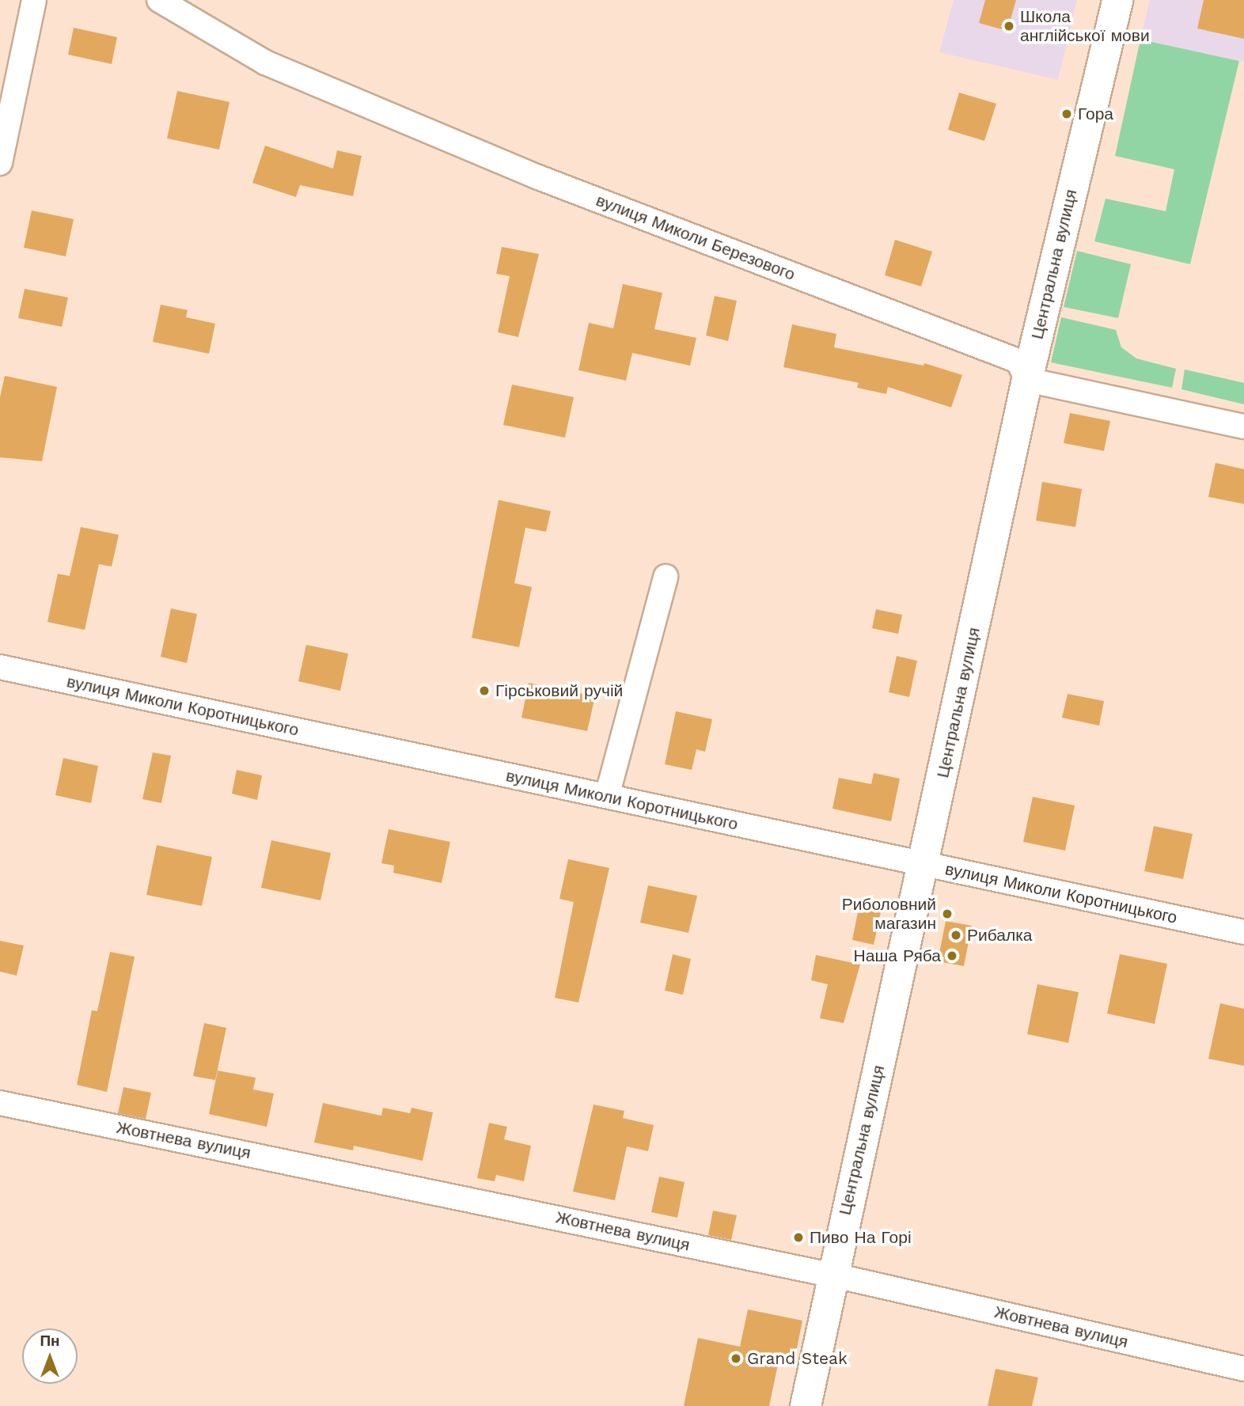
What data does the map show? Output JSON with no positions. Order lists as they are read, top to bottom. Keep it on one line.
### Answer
{"streets":{"main road":["Центральна вулиця"],"street":["вулиця Миколи Березового","вулиця Миколи Коротницького","Жовтнева вулиця"]},"crossings":[["вулиця Миколи Березового","Центральна вулиця"],["Центральна вулиця","вулиця Миколи Коротницького"],["Центральна вулиця","Жовтнева вулиця"]],"places":["Школа англійської мови","Гора","Гірськовий ручій","Риболовний магазин","Рибалка","Наша Ряба","Пиво На Горі","Grand Steak"],"north":"top"}
